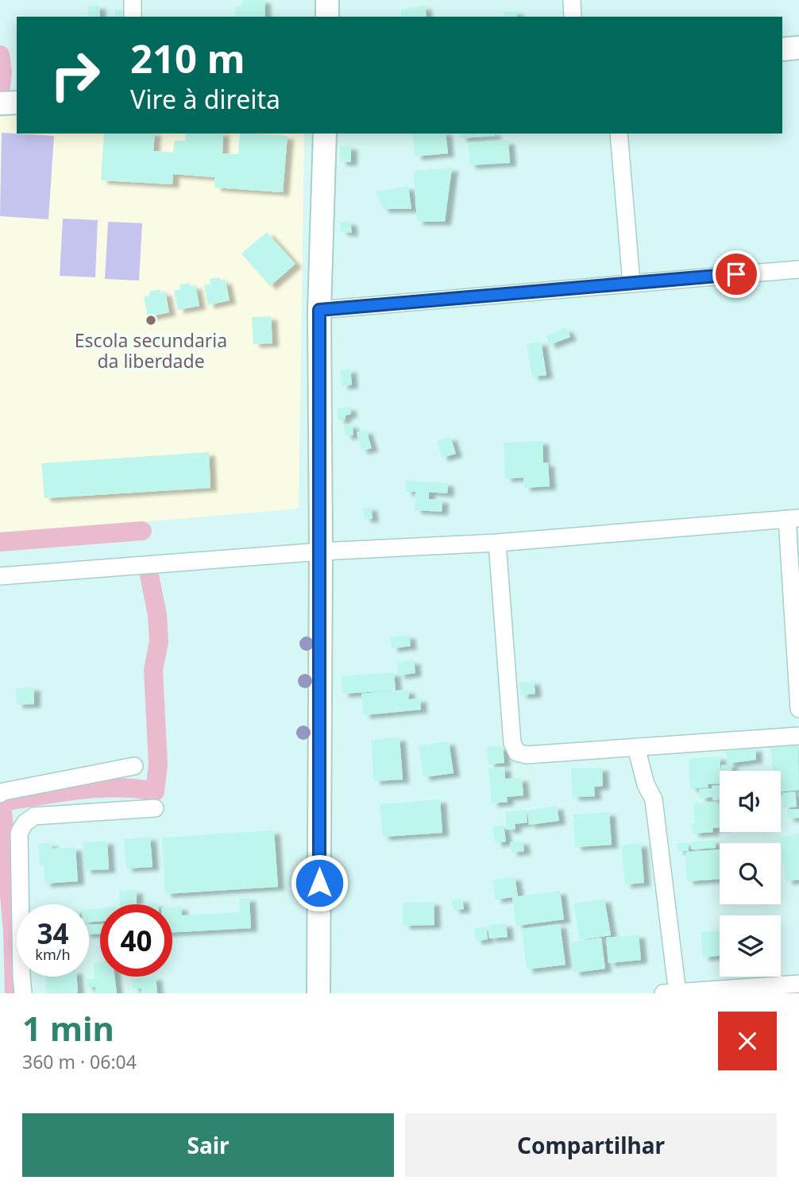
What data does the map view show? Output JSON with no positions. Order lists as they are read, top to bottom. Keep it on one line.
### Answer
{"places":["Escola secundaria da liberdade"],"page":{"turn":["210 m","Vire à direita"],"speed":"34 km/h","limit":"40","heading":["1 min","360 m · 06:04"],"buttons":["Sair","Compartilhar"]}}
